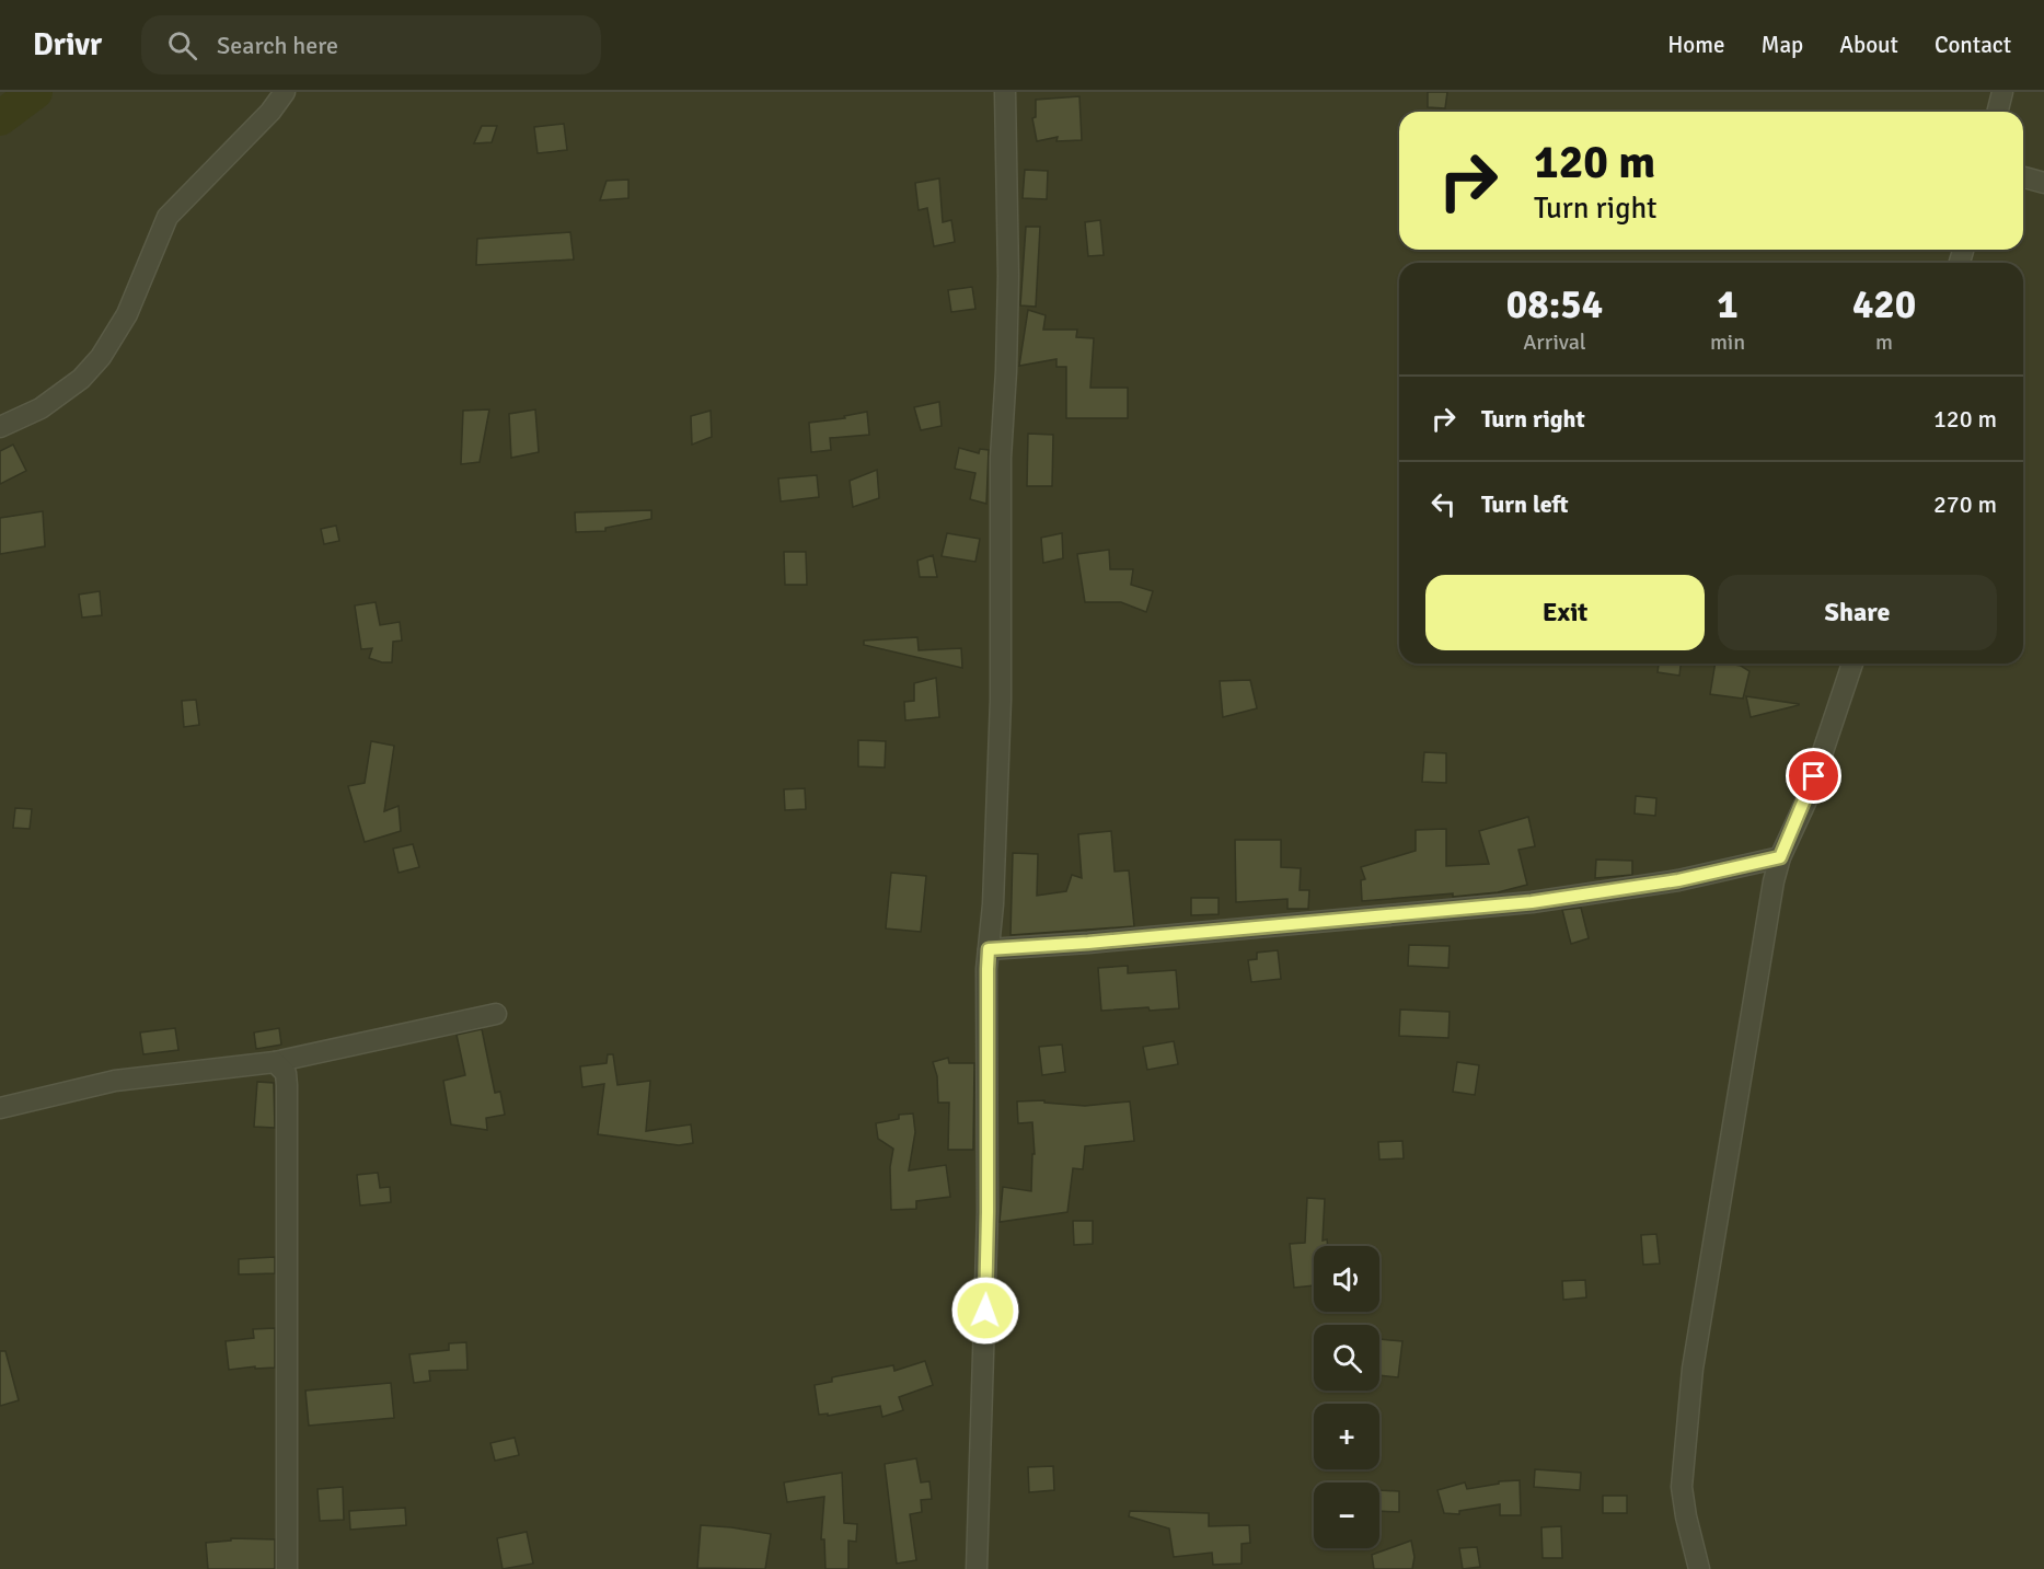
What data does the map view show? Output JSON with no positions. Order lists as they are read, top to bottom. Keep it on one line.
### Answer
{"page":{"header":"Drivr","search":"Search here","nav":["Home","Map","About","Contact"],"turn":["120 m","Turn right"],"eta":["08:54","Arrival","1","min","420","m"],"list":[{"name":"Turn right","value":"120 m"},{"name":"Turn left","value":"270 m"}],"buttons":["Exit","Share"],"map_buttons":["+","−"]}}
